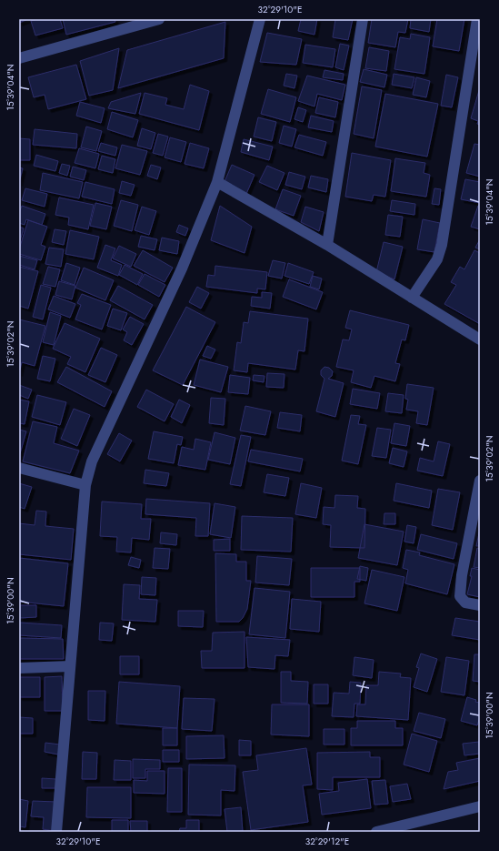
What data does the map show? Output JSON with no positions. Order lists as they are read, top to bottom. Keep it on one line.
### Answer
{"coordinates":["32°29'10\"E","15°39'04\"N","15°39'02\"N","15°39'00\"N","32°29'12\"E"]}
